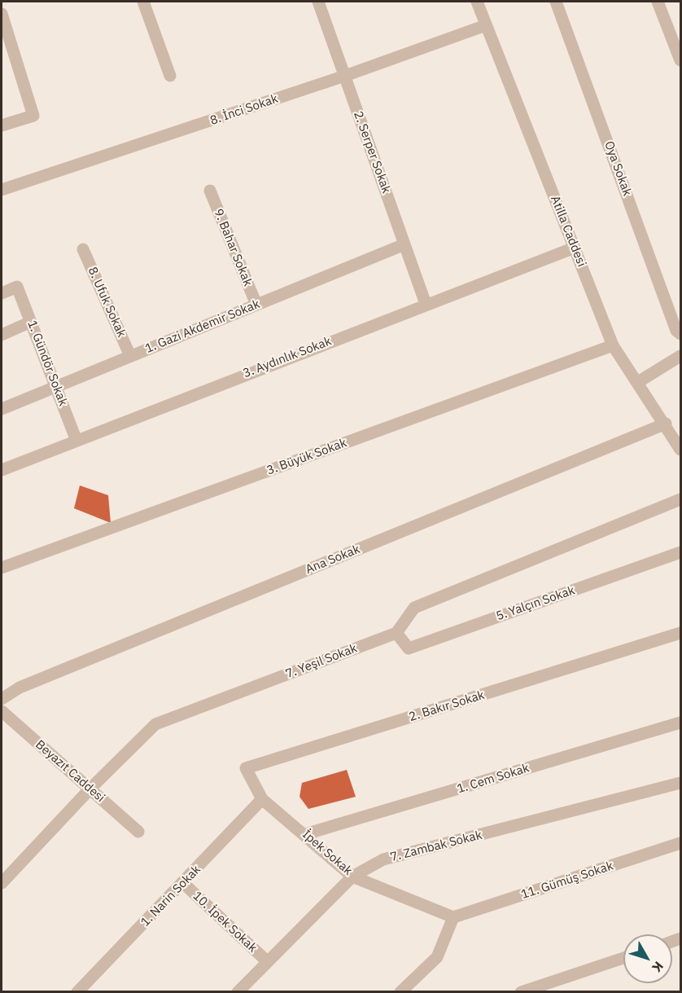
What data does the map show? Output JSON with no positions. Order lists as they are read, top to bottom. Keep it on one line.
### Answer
{"streets":{"street":["8. İnci Sokak","2. Serper Sokak","Oya Sokak","Atilla Caddesi","9. Bahar Sokak","8. Ufuk Sokak","1. Gazi Akdemir Sokak","3. Aydınlık Sokak","1. Gündör Sokak","3. Büyük Sokak","Ana Sokak","5. Yalçın Sokak","7. Yeşil Sokak","2. Bakır Sokak","Beyazıt Caddesi","1. Cem Sokak","7. Zambak Sokak","İpek Sokak","11. Gümüş Sokak","1. Narin Sokak","10. İpek Sokak"]},"crossings":[["8. İnci Sokak","2. Serper Sokak"],["8. İnci Sokak","Atilla Caddesi"],["2. Serper Sokak","1. Gazi Akdemir Sokak"],["2. Serper Sokak","3. Aydınlık Sokak"],["Atilla Caddesi","3. Aydınlık Sokak"],["Atilla Caddesi","3. Büyük Sokak"],["Atilla Caddesi","Ana Sokak"],["9. Bahar Sokak","1. Gazi Akdemir Sokak"],["8. Ufuk Sokak","1. Gazi Akdemir Sokak"],["1. Gazi Akdemir Sokak","1. Gündör Sokak"],["3. Aydınlık Sokak","1. Gündör Sokak"],["5. Yalçın Sokak","7. Yeşil Sokak"],["7. Yeşil Sokak","Beyazıt Caddesi"],["2. Bakır Sokak","İpek Sokak"],["2. Bakır Sokak","1. Narin Sokak"],["1. Cem Sokak","İpek Sokak"],["7. Zambak Sokak","İpek Sokak"],["7. Zambak Sokak","10. İpek Sokak"],["İpek Sokak","11. Gümüş Sokak"],["İpek Sokak","1. Narin Sokak"],["1. Narin Sokak","10. İpek Sokak"]],"north":"bottom right"}
